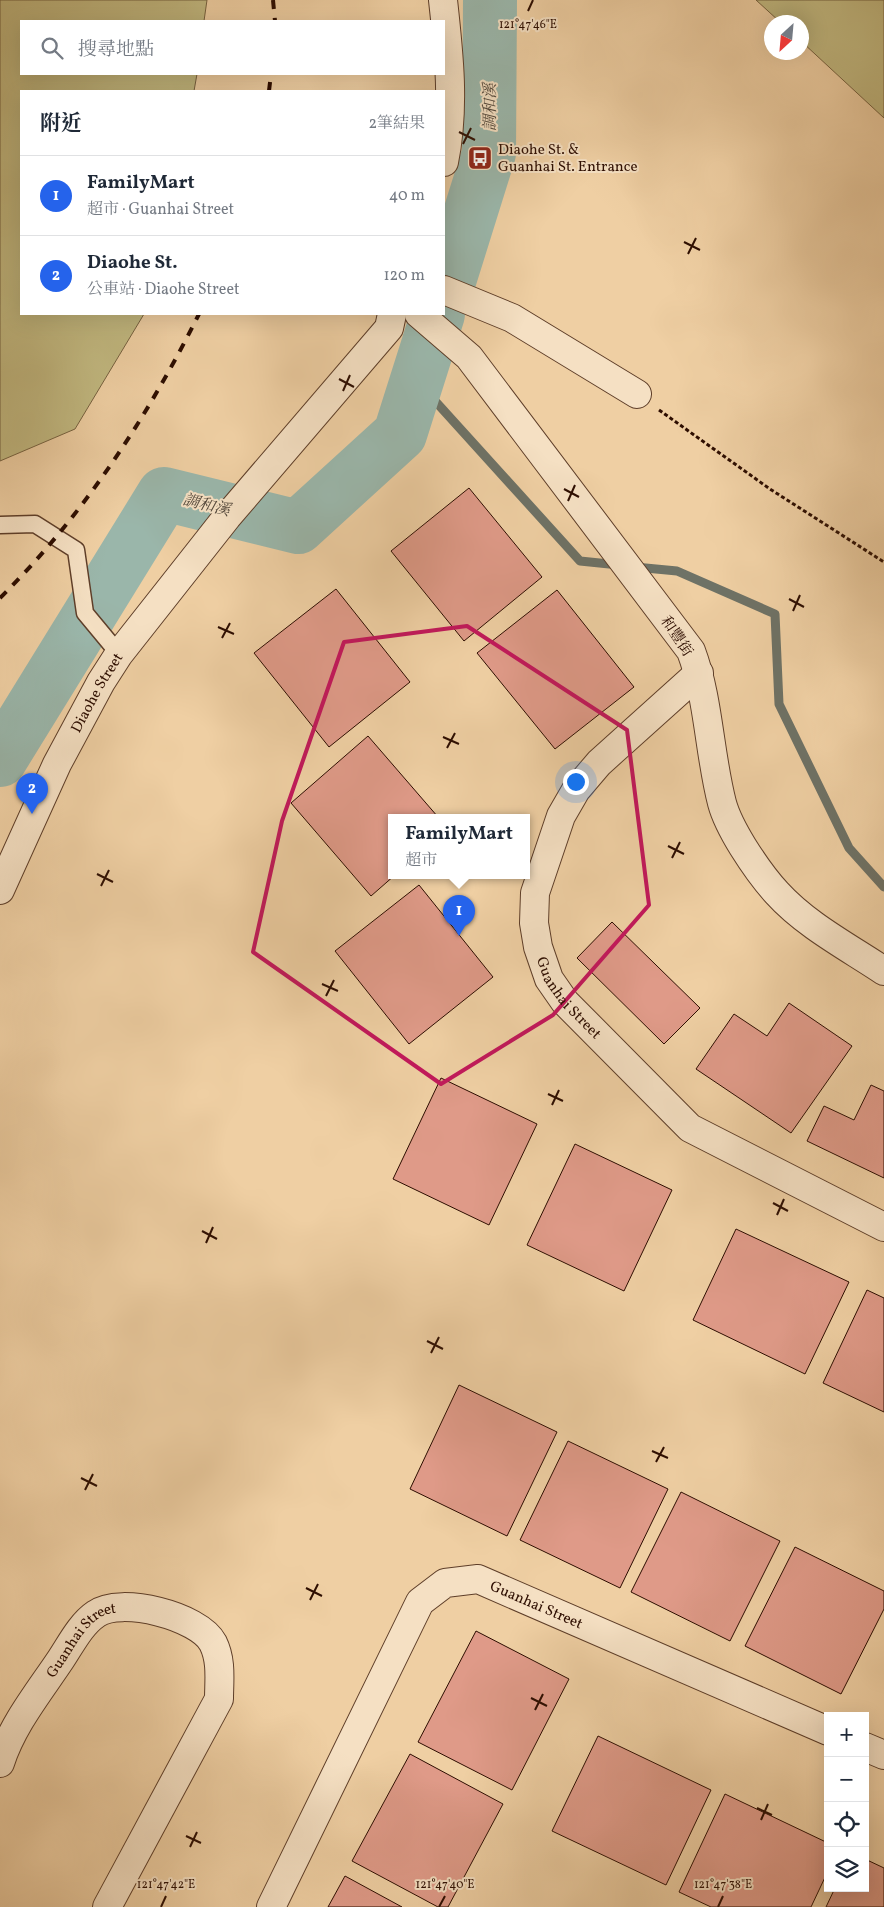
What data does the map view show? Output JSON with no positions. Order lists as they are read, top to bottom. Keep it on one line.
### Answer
{"streets":{"street":["和豐街","Diaohe Street","Guanhai Street"]},"crossings":[["和豐街","Guanhai Street"]],"water":["調和溪"],"places":{"bus stop":["Diaohe St. & Guanhai St. Entrance"]},"north":"bottom left","page":{"search":"搜尋地點","heading":["附近","2筆結果"],"list":[{"mark":"1","name":"FamilyMart","note":"超市 · Guanhai Street","value":"40 m"},{"mark":"2","name":"Diaohe St.","note":"公車站 · Diaohe Street","value":"120 m"}],"pins":["2","1"],"popup":["FamilyMart","超市"],"map_buttons":["+","−"]},"coordinates":["121°47'46\"E","121°47'42\"E","121°47'40\"E","121°47'38\"E"]}
